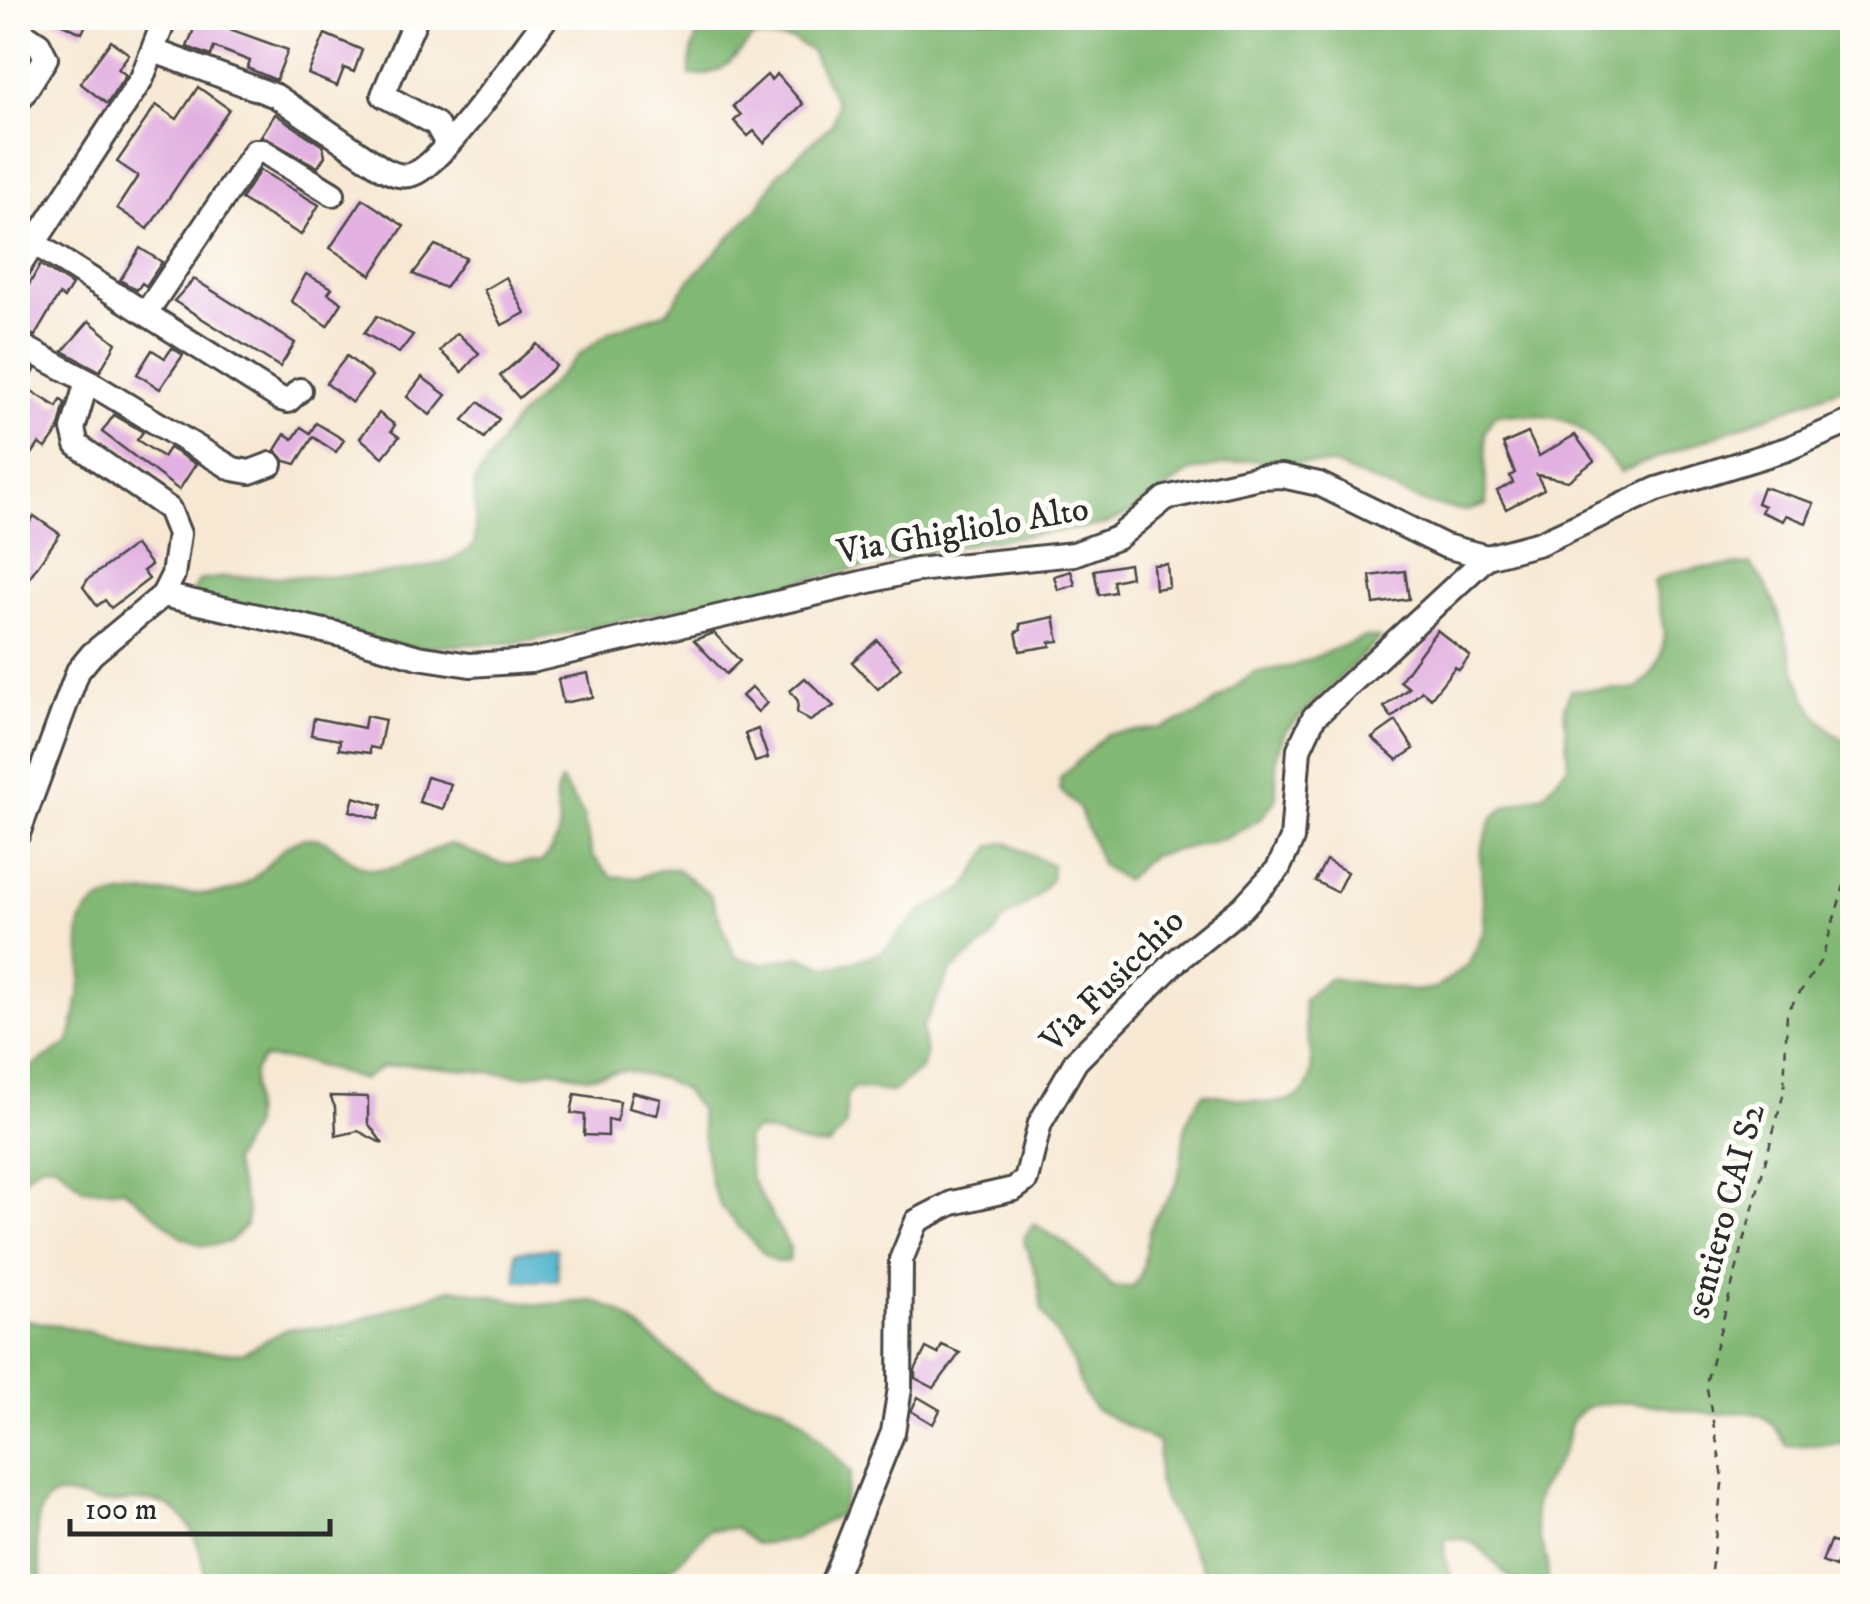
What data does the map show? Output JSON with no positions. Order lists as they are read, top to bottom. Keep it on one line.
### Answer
{"streets":{"street":["Via Ghigliolo Alto","Via Fusicchio"],"path":["sentiero CAI S2"]},"crossings":[["Via Ghigliolo Alto","Via Fusicchio"]],"scale_bar":"100 m"}
